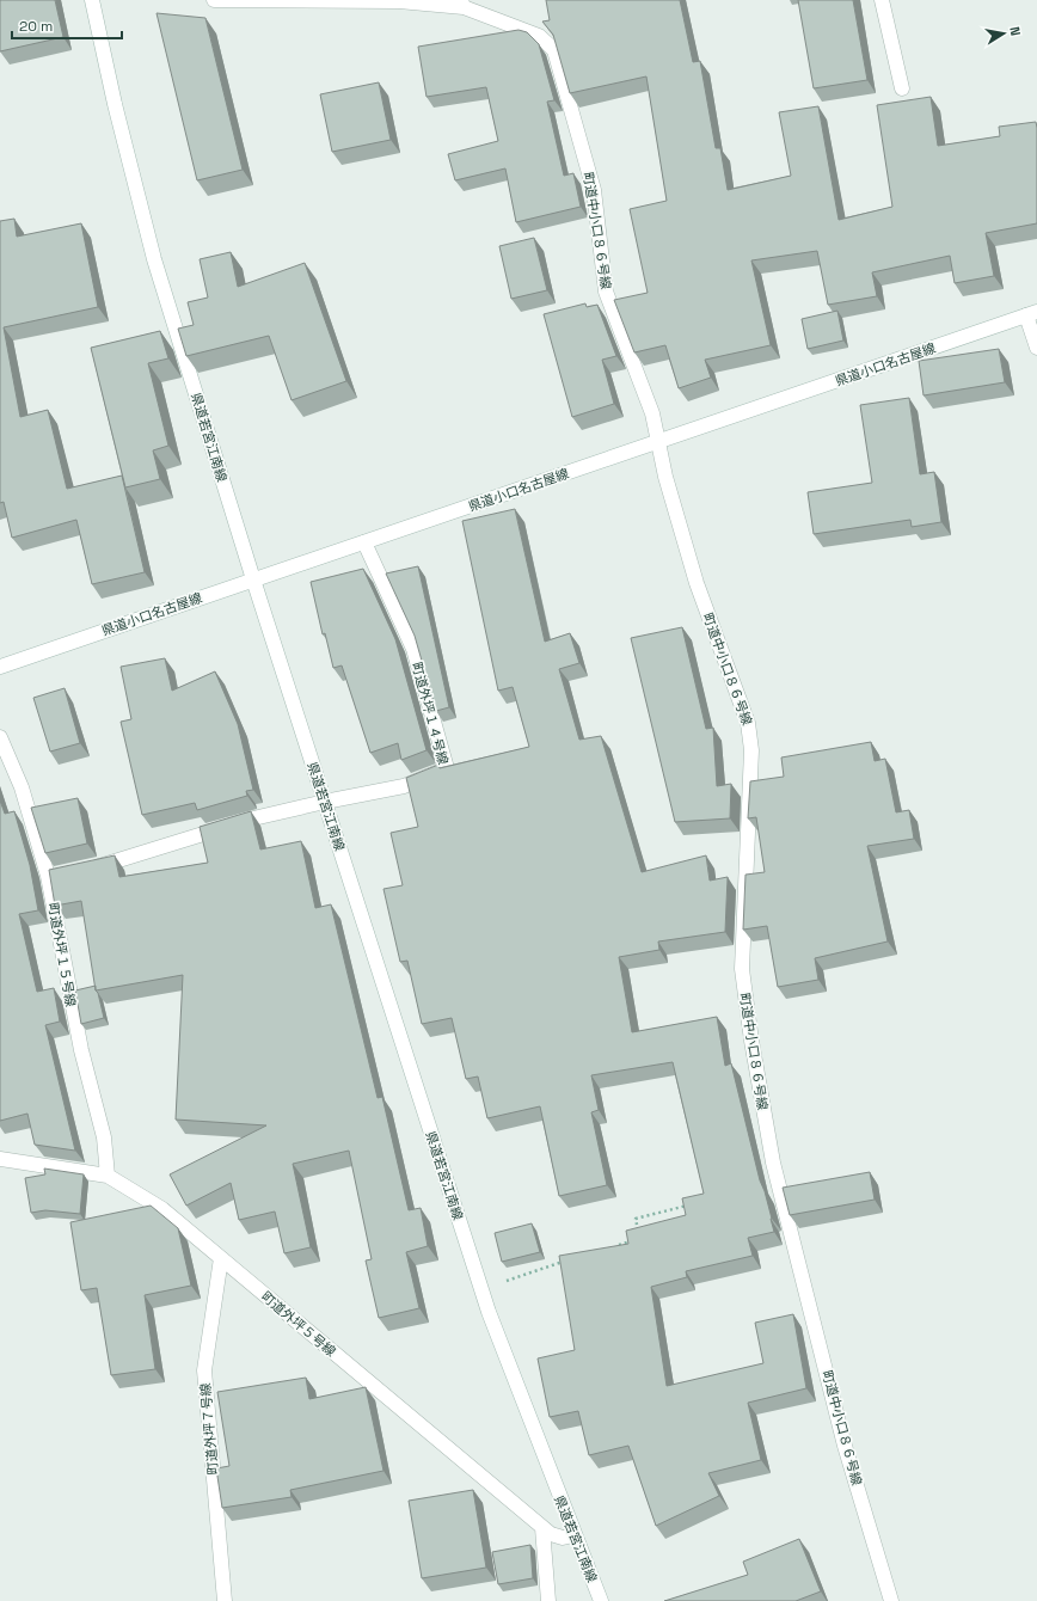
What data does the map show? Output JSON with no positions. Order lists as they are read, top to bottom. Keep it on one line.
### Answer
{"streets":{"street":["町道中小口８６号線","県道小口名古屋線","県道若宮江南線","町道外坪１４号線","町道外坪１５号線","町道外坪５号線","町道外坪７号線"]},"crossings":[["町道中小口８６号線","県道小口名古屋線"],["県道小口名古屋線","県道若宮江南線"],["県道小口名古屋線","町道外坪１４号線"],["県道若宮江南線","町道外坪１４号線"],["県道若宮江南線","町道外坪５号線"],["町道外坪１５号線","町道外坪５号線"],["町道外坪５号線","町道外坪７号線"]],"scale_bar":"20 m","north":"right"}
